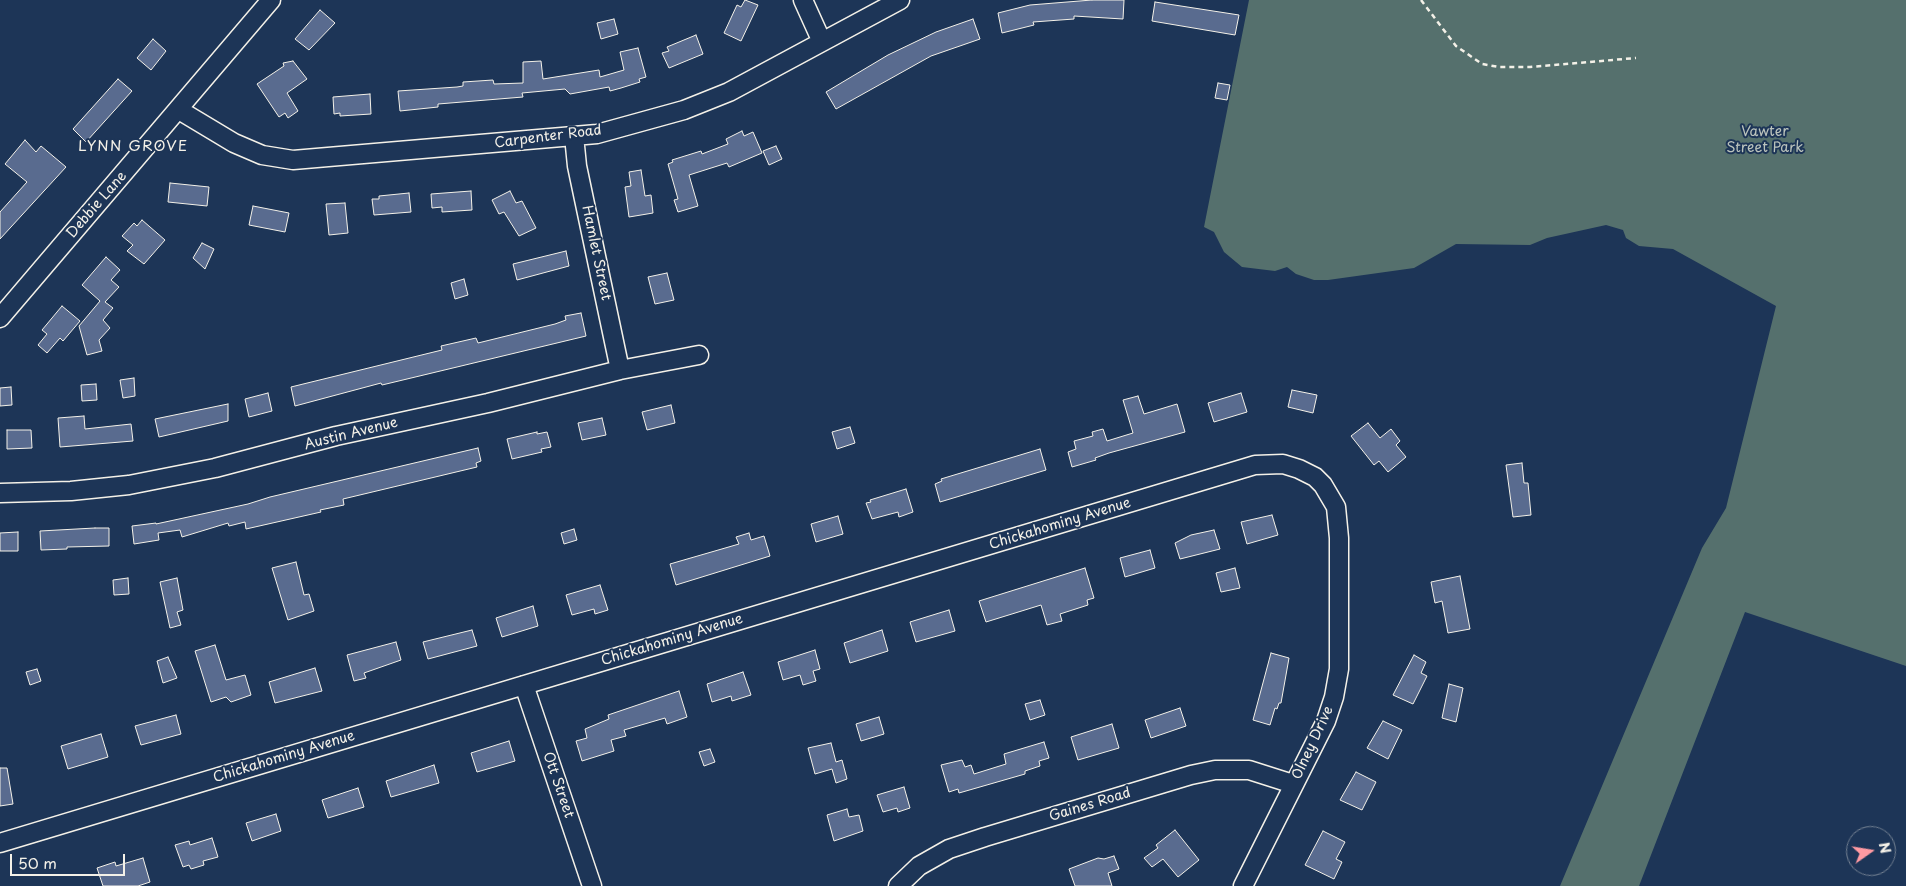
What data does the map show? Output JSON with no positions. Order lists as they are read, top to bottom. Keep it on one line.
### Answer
{"streets":{"street":["Carpenter Road","Debbie Lane","Hamlet Street","Austin Avenue","Chickahominy Avenue","Olney Drive","Ott Street","Gaines Road"]},"crossings":[["Carpenter Road","Debbie Lane"],["Carpenter Road","Hamlet Street"],["Hamlet Street","Austin Avenue"],["Chickahominy Avenue","Olney Drive"],["Chickahominy Avenue","Ott Street"],["Olney Drive","Gaines Road"]],"districts":["LYNN GROVE"],"parks":["Vawter Street Park"],"scale_bar":"50 m","north":"right"}
